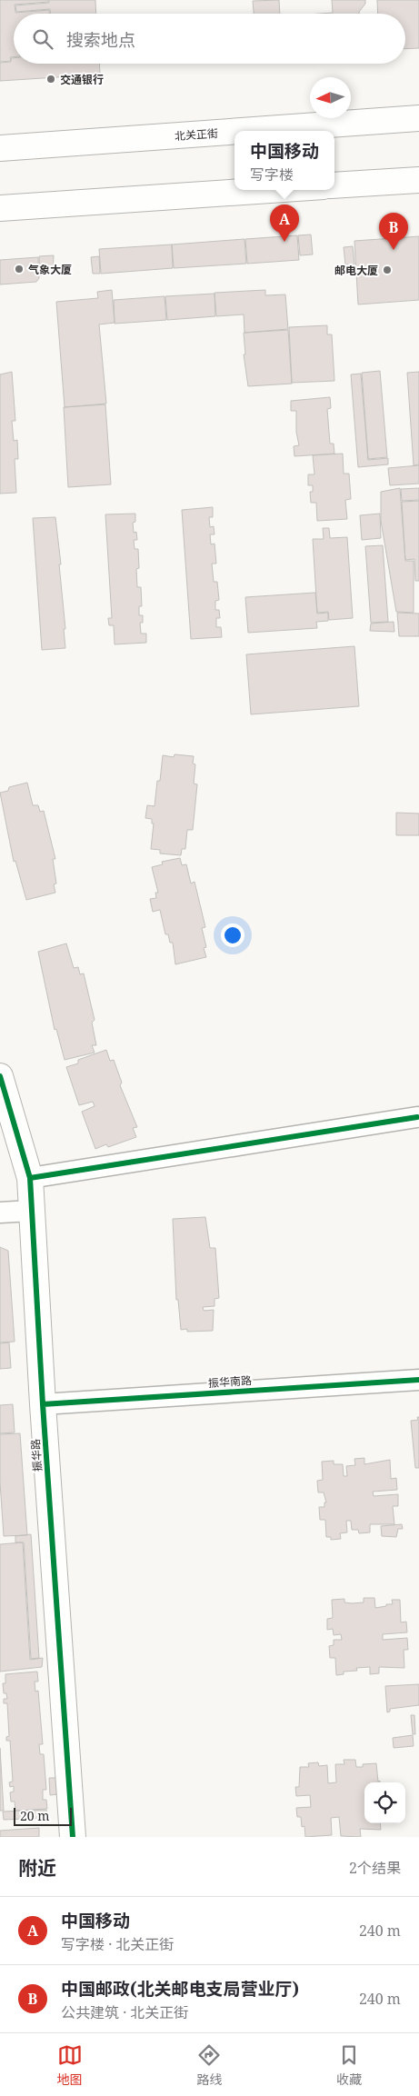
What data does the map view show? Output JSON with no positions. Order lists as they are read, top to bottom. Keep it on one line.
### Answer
{"streets":{"main road":["北关正街","振华路"],"street":["振华南路"]},"crossings":[["振华南路","振华路"]],"places":["交通银行","气象大厦","邮电大厦"],"scale_bar":"20 m","north":"left","page":{"search":"搜索地点","popup":["中国移动","写字楼"],"pins":["A","B"],"scale":"20 m","heading":["附近","2个结果"],"list":[{"mark":"A","name":"中国移动","note":"写字楼 · 北关正街","value":"240 m"},{"mark":"B","name":"中国邮政(北关邮电支局营业厅)","note":"公共建筑 · 北关正街","value":"240 m"}],"nav":["地图","路线","收藏"]}}
